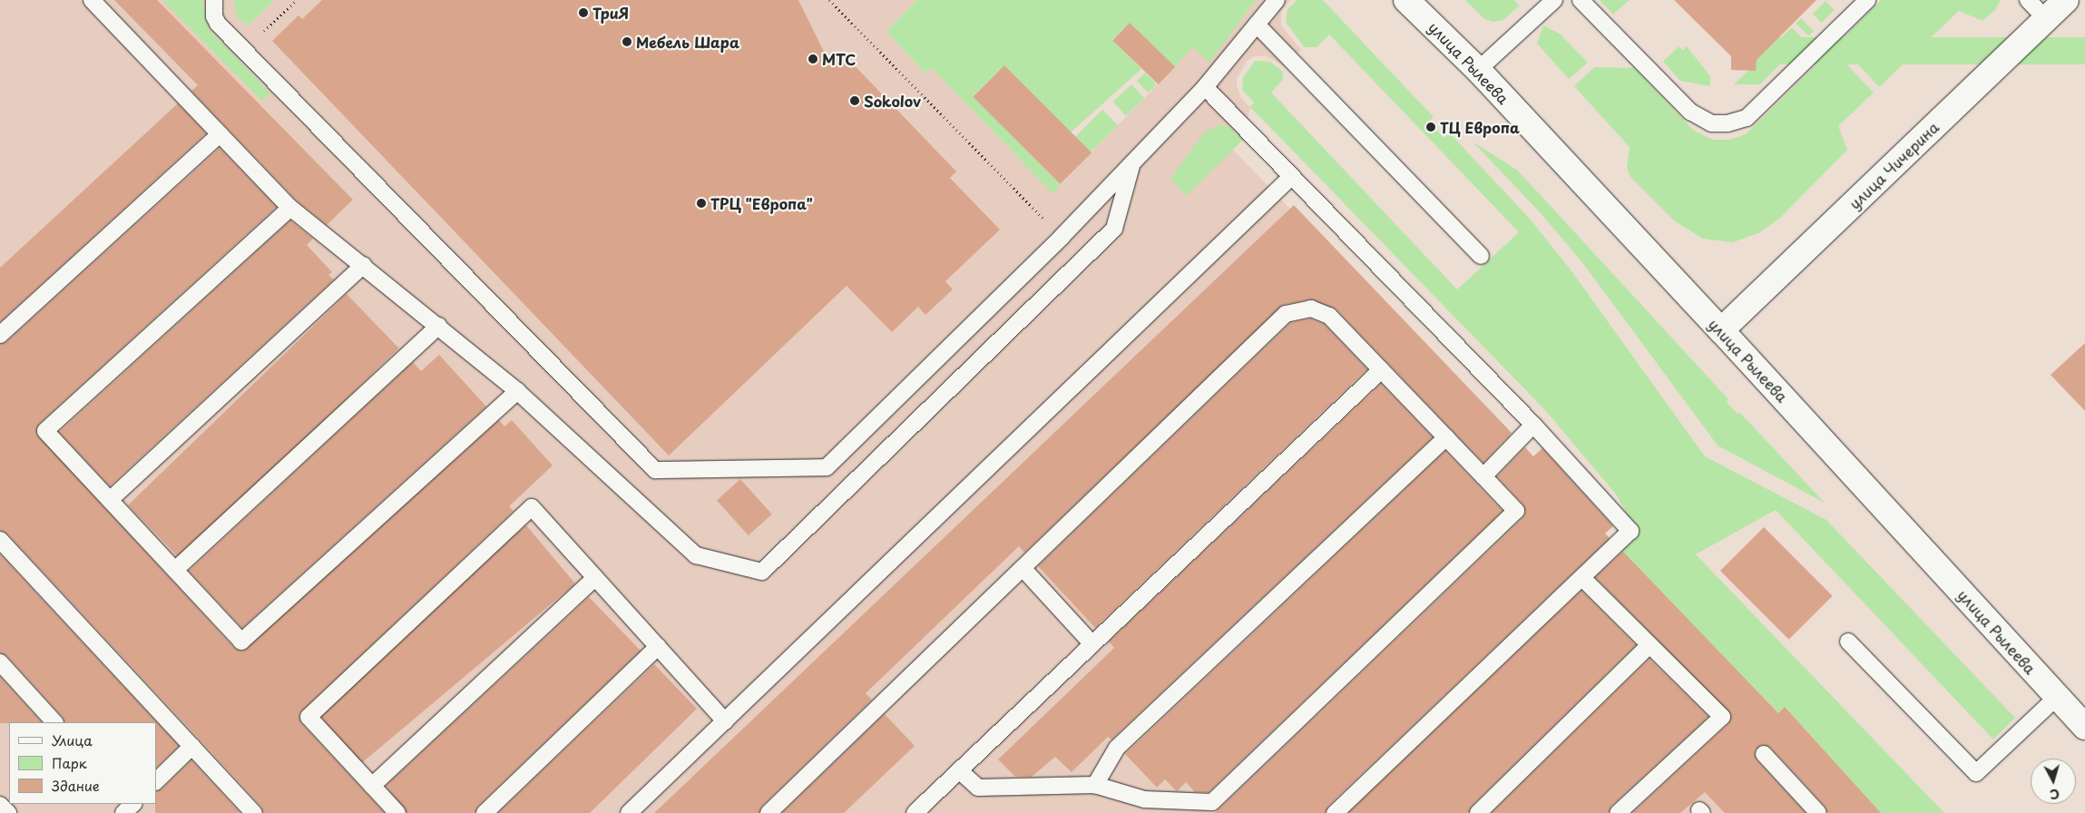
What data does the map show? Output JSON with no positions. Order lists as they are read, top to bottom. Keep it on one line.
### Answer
{"streets":{"main road":["улица Рылеева","улица Чичерина"]},"crossings":[["улица Рылеева","улица Чичерина"]],"places":["ТриЯ","Мебель Шара","МТС","Sokolov","ТЦ Европа","ТРЦ \"Европа\""],"legend":["Улица","Парк","Здание"],"north":"bottom"}
